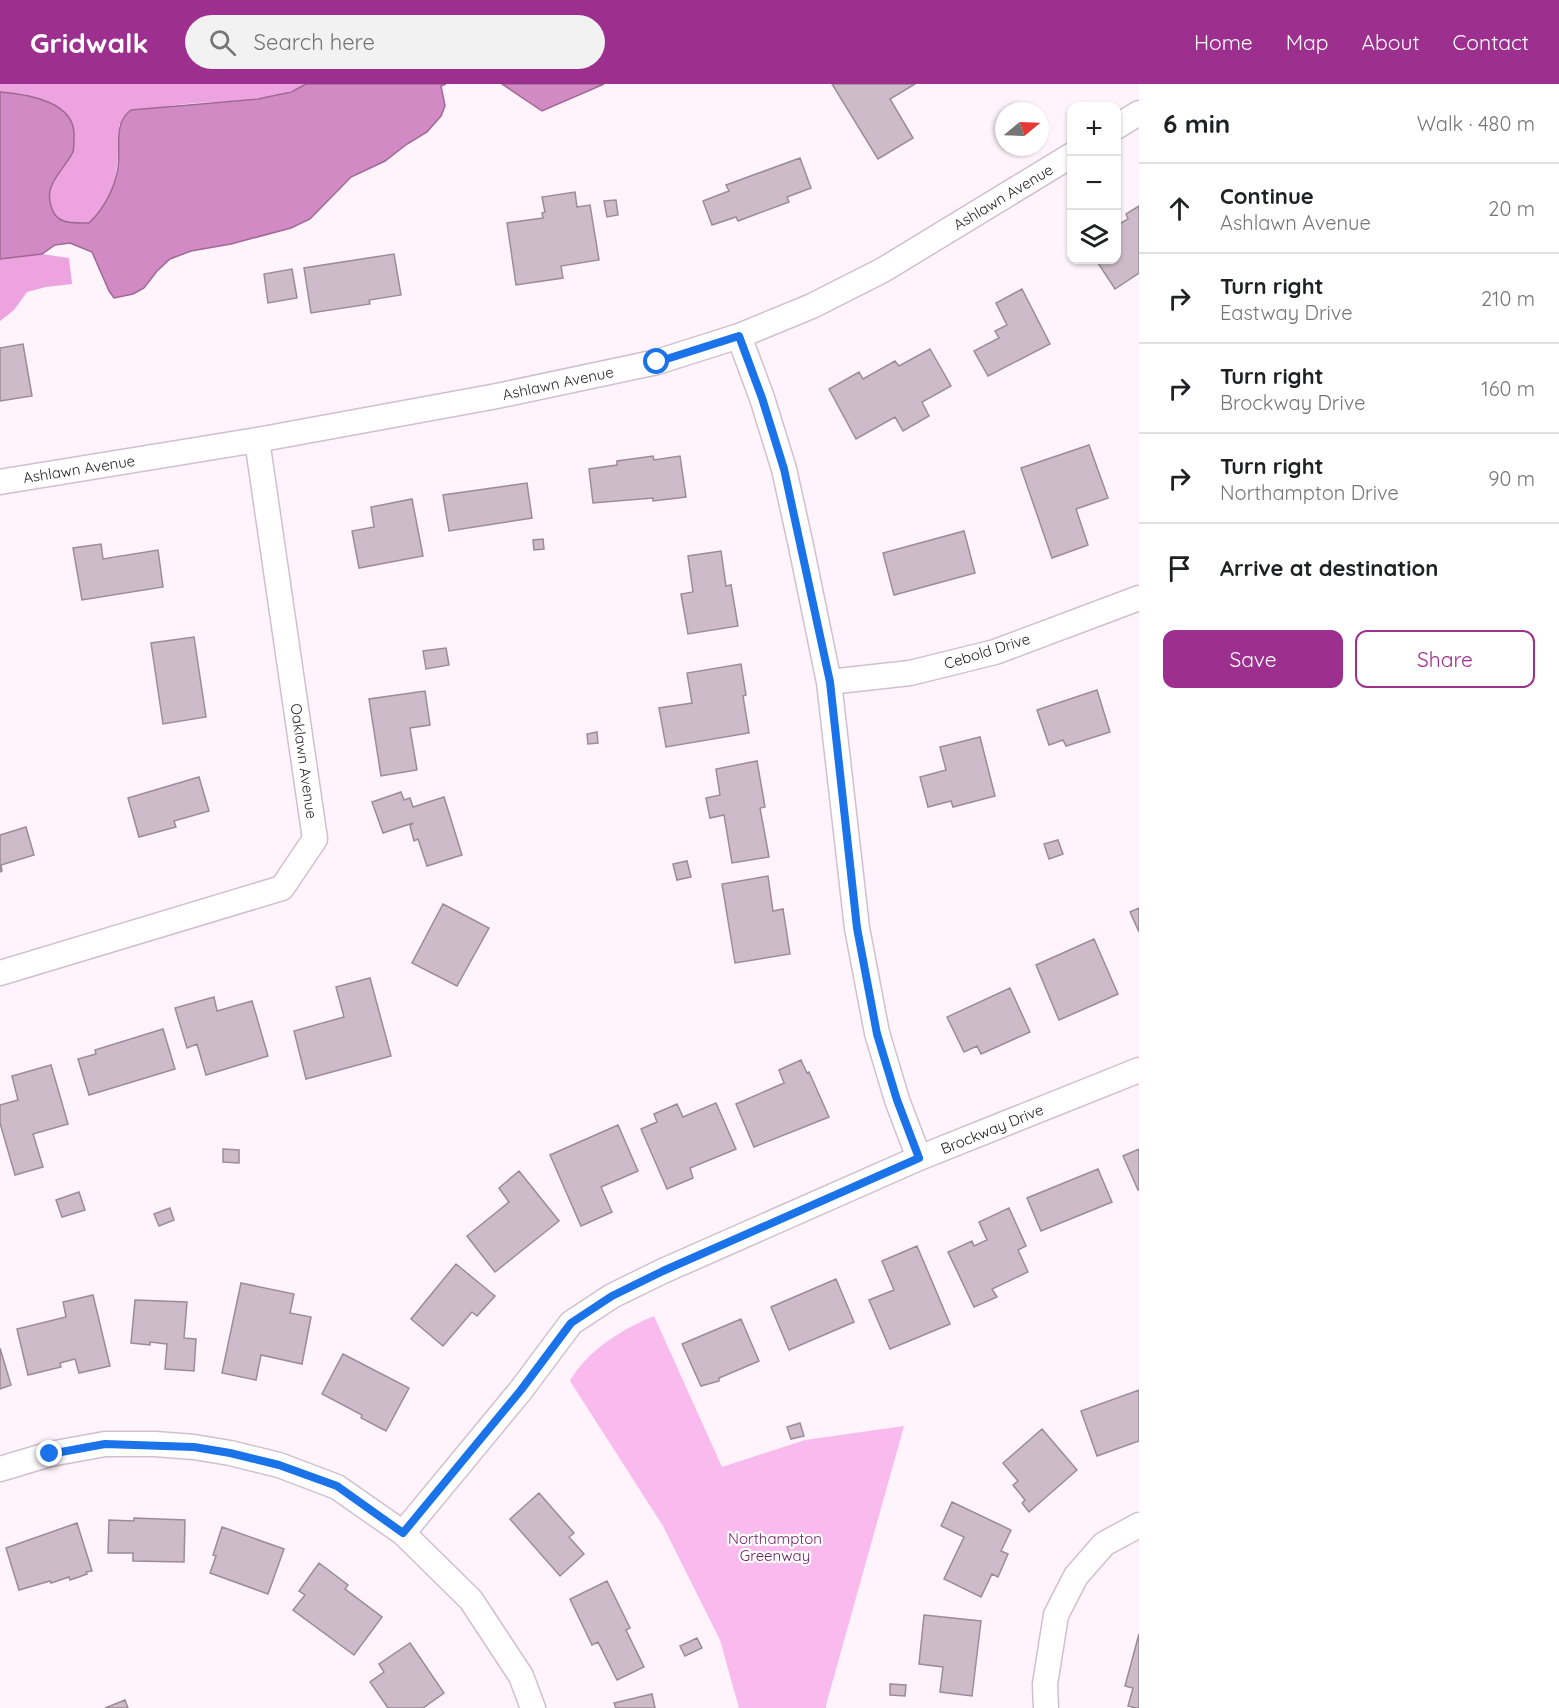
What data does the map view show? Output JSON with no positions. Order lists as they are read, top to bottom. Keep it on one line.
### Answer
{"streets":{"street":["Ashlawn Avenue","Cebold Drive","Oaklawn Avenue","Brockway Drive"]},"crossings":[["Ashlawn Avenue","Oaklawn Avenue"]],"parks":["Northampton Greenway"],"north":"right","page":{"header":"Gridwalk","search":"Search here","nav":["Home","Map","About","Contact"],"heading":["6 min","Walk · 480 m"],"map_buttons":["+","−"],"list":[["Continue","Ashlawn Avenue","20 m"],["Turn right","Eastway Drive","210 m"],["Turn right","Brockway Drive","160 m"],["Turn right","Northampton Drive","90 m"],"Arrive at destination"],"buttons":["Save","Share"]}}
